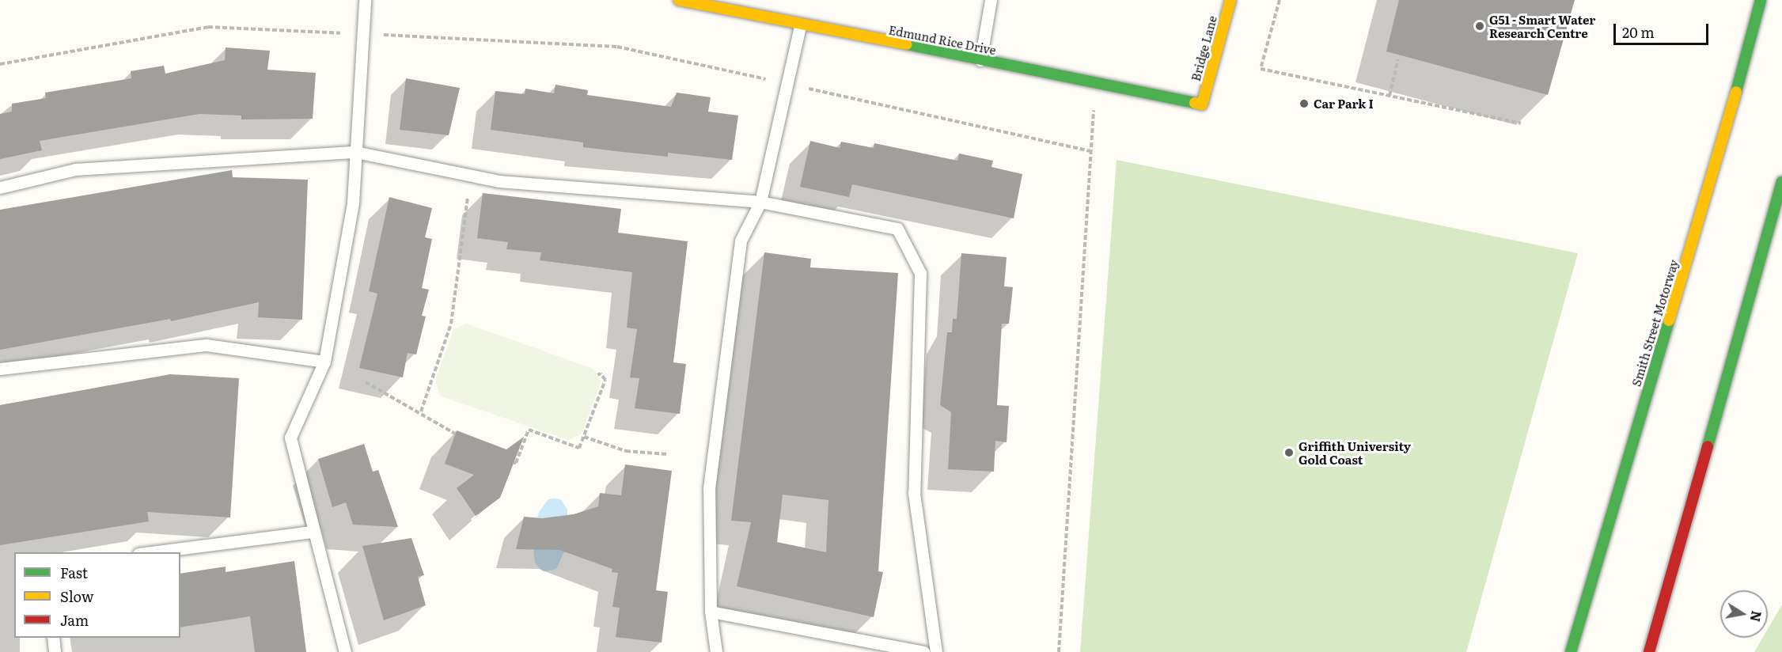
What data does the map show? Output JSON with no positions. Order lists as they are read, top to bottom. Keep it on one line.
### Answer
{"streets":{"main road":["Edmund Rice Drive","Bridge Lane","Smith Street Motorway"]},"crossings":[["Edmund Rice Drive","Bridge Lane"]],"places":["G51 - Smart Water Research Centre","Car Park I","Griffith University Gold Coast"],"legend":["Fast","Slow","Jam"],"scale_bar":"20 m","north":"right"}
